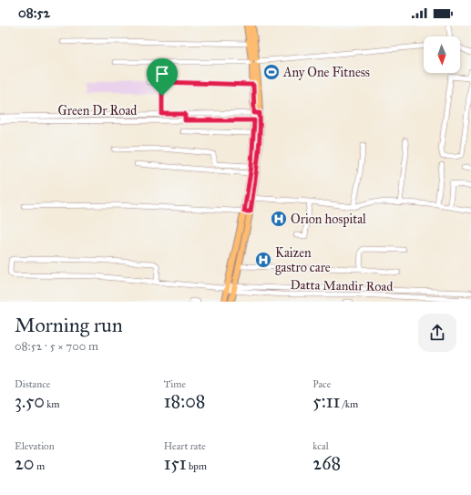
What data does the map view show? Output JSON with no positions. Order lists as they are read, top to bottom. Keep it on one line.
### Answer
{"streets":{"street":["Green Dr Road","Datta Mandir Road"]},"places":{"sports":["Any One Fitness"],"hospital":["Orion hospital","Kaizen gastro care"]},"north":"bottom","page":{"status":"08:52","heading":["Morning run","08:52 · 5 × 700 m"],"stats":[["Distance","3.50 km"],["Time","18:08"],["Pace","5:11 /km"],["Elevation","20 m"],["Heart rate","151 bpm"],["kcal","268"]]}}
